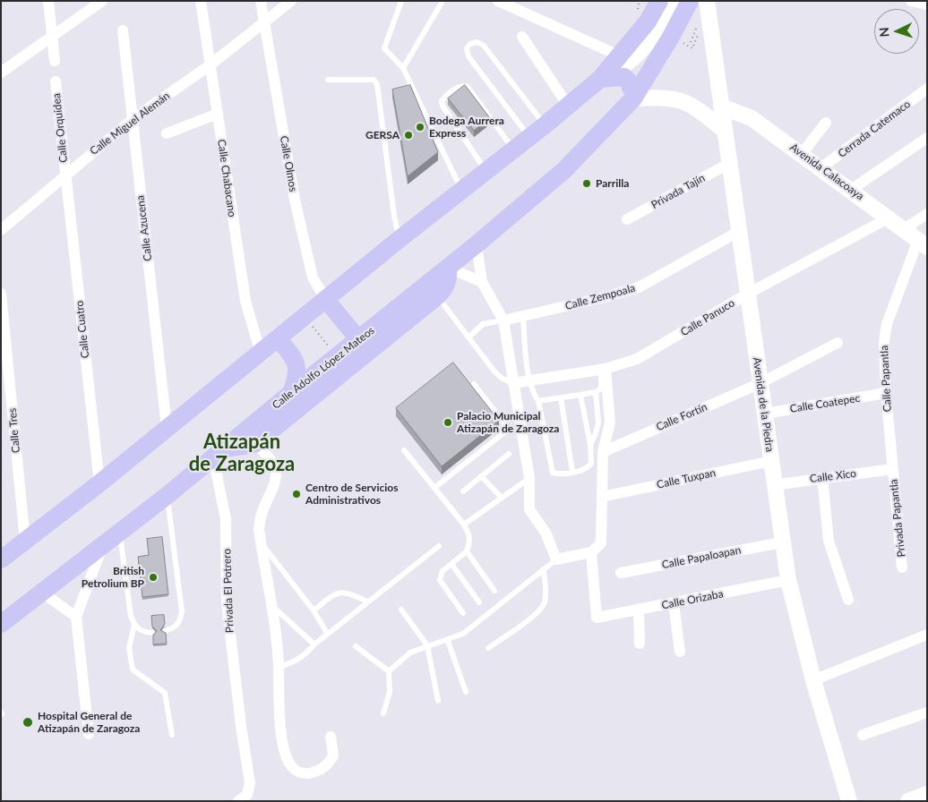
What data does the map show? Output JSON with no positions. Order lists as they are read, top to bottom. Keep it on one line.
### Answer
{"streets":{"main road":["Calle Adolfo López Mateos"],"street":["Calle Miguel Alemán","Calle Orquídea","Cerrada Catemaco","Calle Olmos","Avenida Calacoaya","Calle Chabacano","Privada Tajín","Calle Azucena","Calle Zempoala","Calle Panuco","Calle Cuatro","Calle Papantla","Calle Coatepec","Avenida de la Piedra","Calle Fortín","Calle Tres","Calle Xico","Calle Tuxpan","Privada Papantla","Calle Papaloapan","Privada El Potrero","Calle Orizaba"]},"crossings":[["Calle Miguel Alemán","Calle Orquídea"],["Calle Miguel Alemán","Calle Olmos"],["Calle Miguel Alemán","Calle Chabacano"],["Calle Miguel Alemán","Calle Azucena"],["Calle Miguel Alemán","Calle Cuatro"],["Calle Orquídea","Calle Cuatro"],["Cerrada Catemaco","Avenida Calacoaya"],["Avenida Calacoaya","Calle Panuco"],["Avenida Calacoaya","Calle Papantla"],["Avenida Calacoaya","Avenida de la Piedra"],["Privada Tajín","Avenida de la Piedra"],["Calle Zempoala","Avenida de la Piedra"],["Calle Panuco","Avenida de la Piedra"],["Calle Papantla","Calle Coatepec"],["Calle Papantla","Calle Xico"],["Calle Papantla","Privada Papantla"],["Calle Coatepec","Avenida de la Piedra"],["Avenida de la Piedra","Calle Fortín"],["Avenida de la Piedra","Calle Xico"],["Avenida de la Piedra","Calle Tuxpan"],["Avenida de la Piedra","Calle Papaloapan"],["Avenida de la Piedra","Calle Orizaba"],["Calle Xico","Privada Papantla"]],"districts":["Atizapán de Zaragoza"],"places":["Bodega Aurrera Express","GERSA","Parrilla","Palacio Municipal Atizapán de Zaragoza","Centro de Servicios Administrativos","British Petrolium BP","Hospital General de Atizapán de Zaragoza"],"north":"left"}
